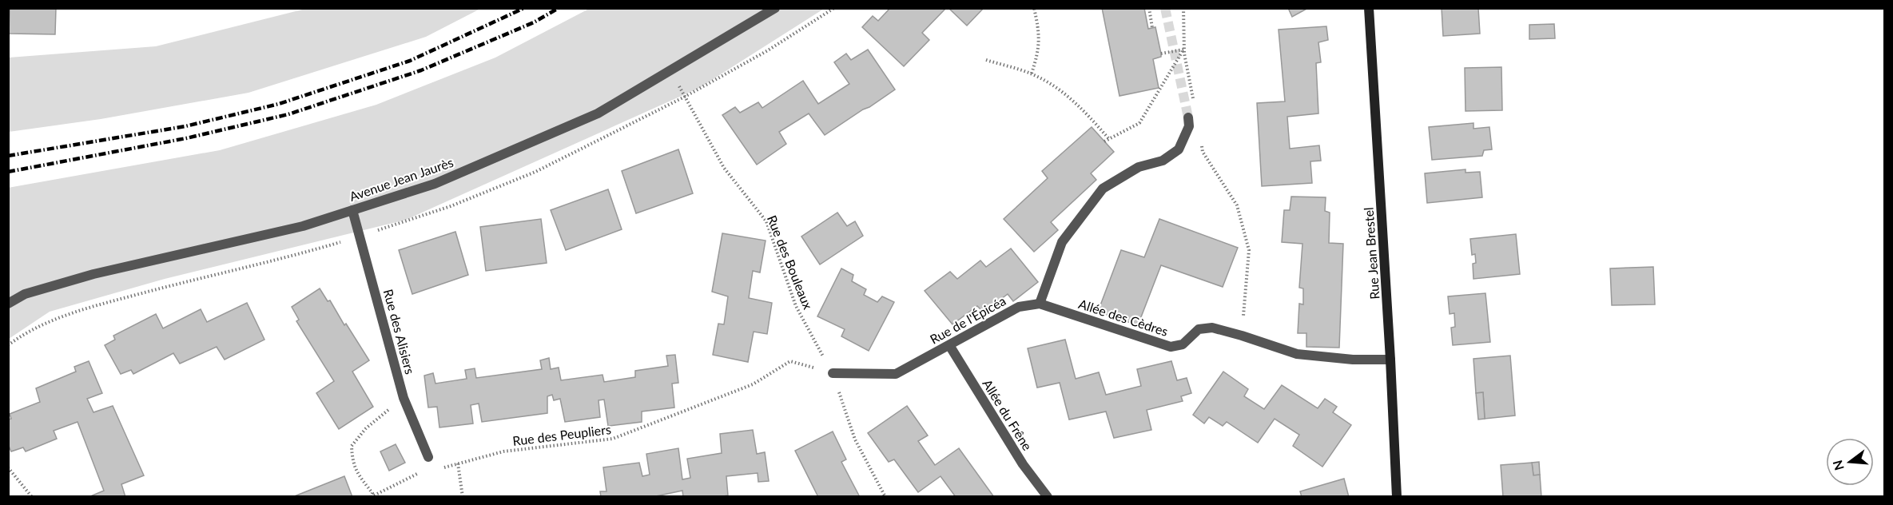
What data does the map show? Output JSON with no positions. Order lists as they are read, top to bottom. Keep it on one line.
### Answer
{"streets":{"street":["Avenue Jean Jaurès","Rue Jean Brestel","Allée des Cèdres","Rue de l'Épicéa","Rue des Alisiers","Allée du Frêne"],"path":["Rue des Bouleaux","Rue des Peupliers"]},"crossings":[["Avenue Jean Jaurès","Rue des Bouleaux"],["Avenue Jean Jaurès","Rue des Alisiers"],["Rue Jean Brestel","Allée des Cèdres"],["Rue des Bouleaux","Rue de l'Épicéa"],["Rue des Bouleaux","Rue des Peupliers"],["Allée des Cèdres","Rue de l'Épicéa"],["Rue de l'Épicéa","Allée du Frêne"],["Rue de l'Épicéa","Rue des Peupliers"]],"north":"left"}
